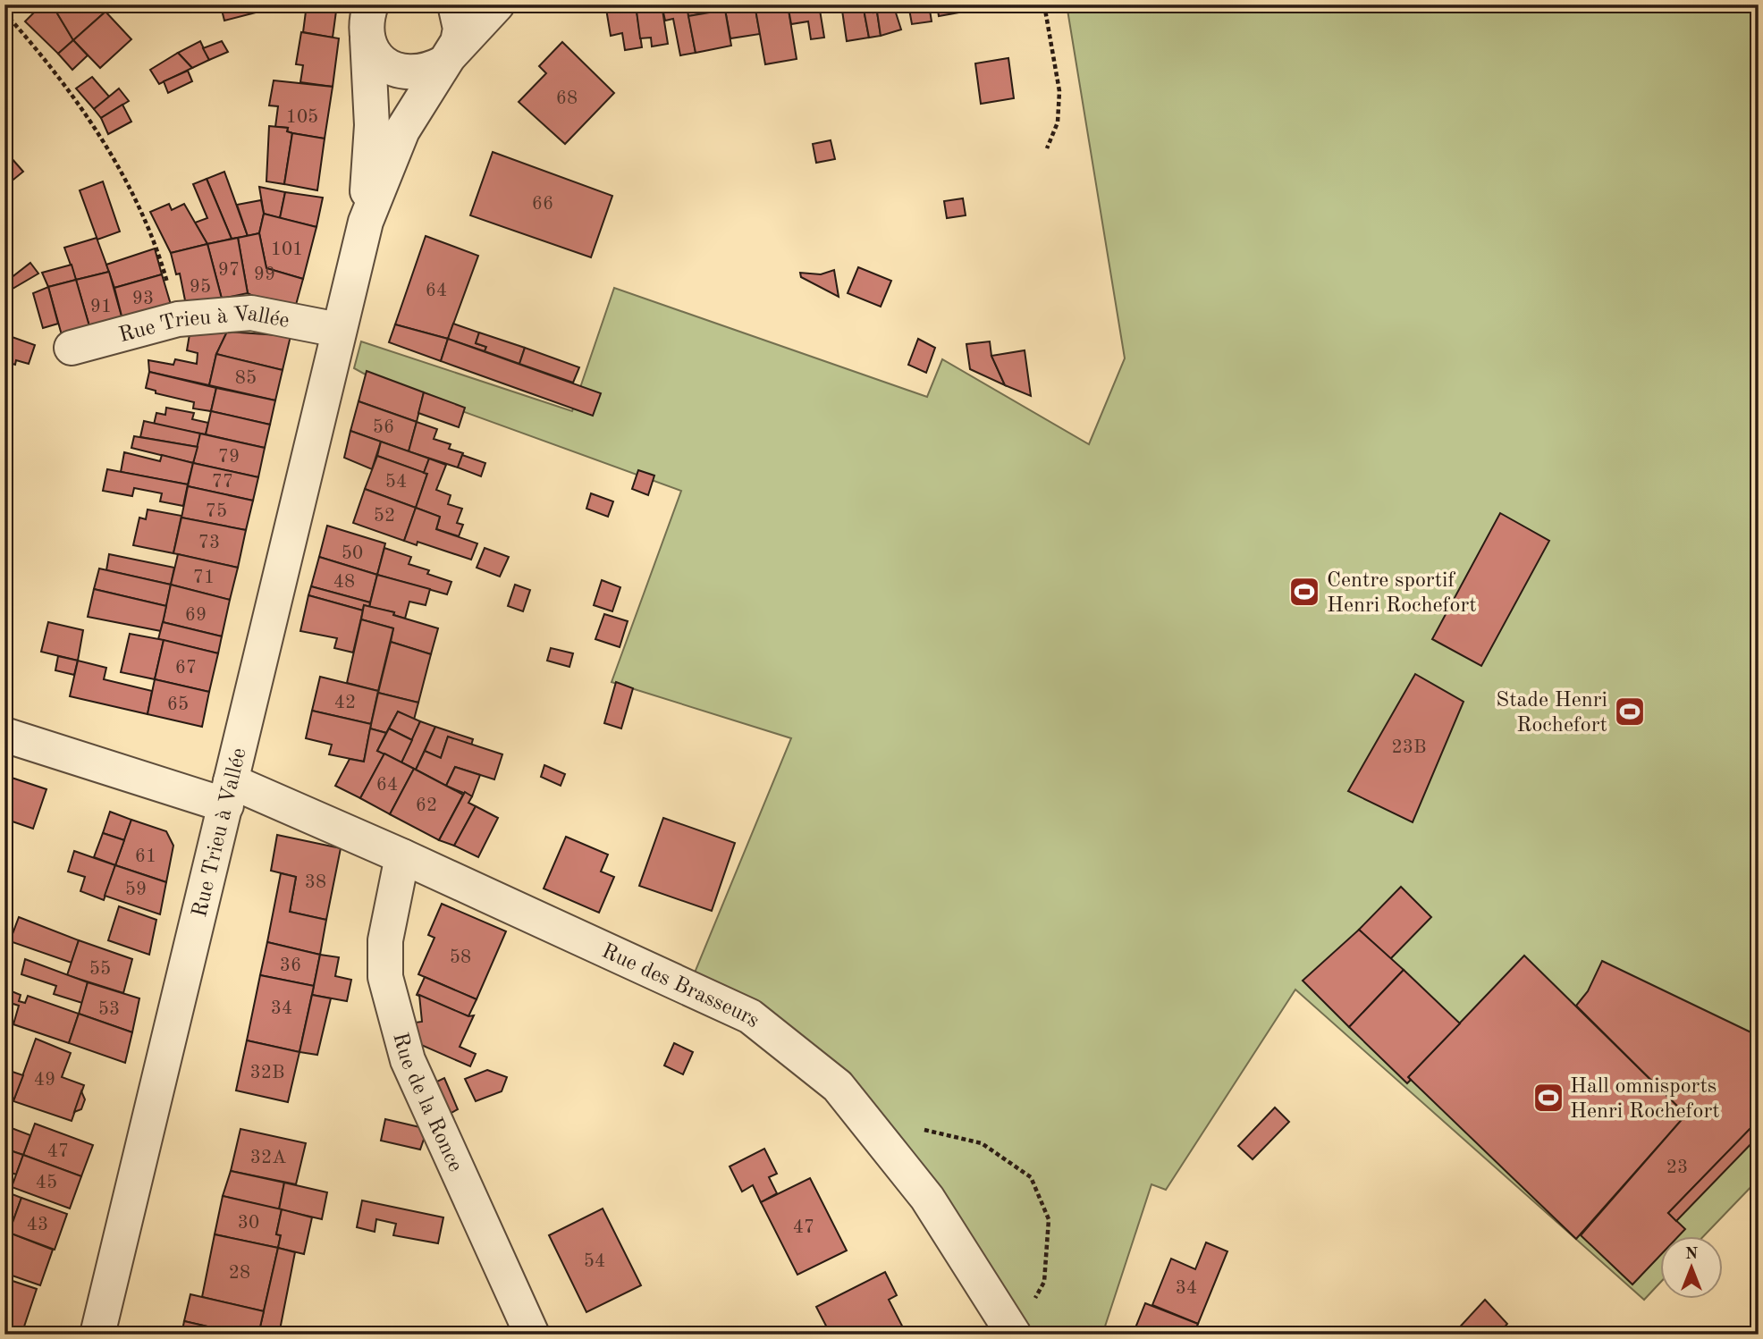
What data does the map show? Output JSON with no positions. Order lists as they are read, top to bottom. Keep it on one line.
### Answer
{"streets":{"street":["Rue Trieu à Vallée","Rue des Brasseurs","Rue de la Ronce"]},"crossings":[["Rue Trieu à Vallée","Rue des Brasseurs"],["Rue des Brasseurs","Rue de la Ronce"]],"places":{"sports":["Centre sportif Henri Rochefort","Stade Henri Rochefort","Hall omnisports Henri Rochefort"]},"house_numbers":["68","105","66","101","97","99","95","64","93","91","85","56","79","77","54","75","52","73","50","71","48","69","67","42","65","23B","64","62","61","38","59","58","36","55","34","53","32B","49","47","32A","23","45","30","43","47","54","28","34"],"north":"top"}
